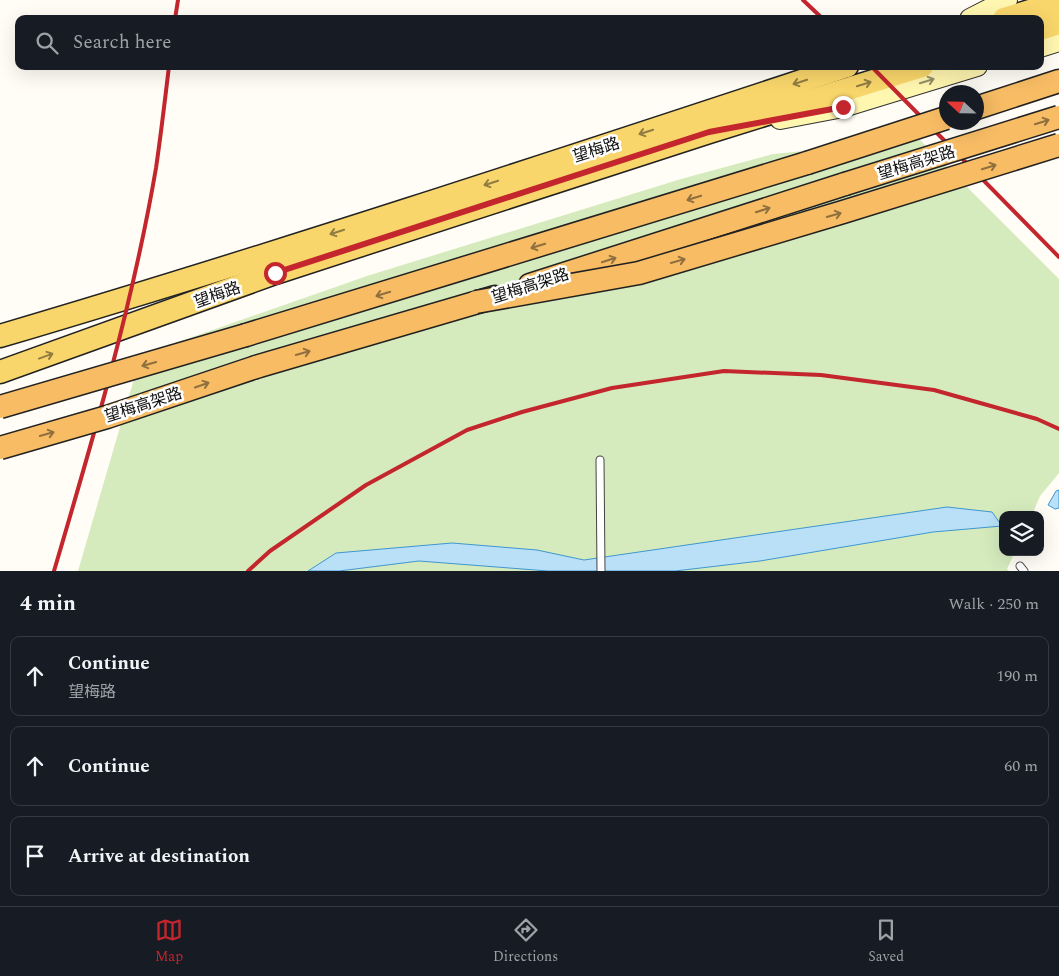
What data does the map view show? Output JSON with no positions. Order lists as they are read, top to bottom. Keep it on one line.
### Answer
{"streets":{"highway":["望梅高架路"],"main road":["望梅路"]},"north":"left","page":{"search":"Search here","heading":["4 min","Walk · 250 m"],"list":[["Continue","望梅路","190 m"],["Continue","60 m"],"Arrive at destination"],"nav":["Map","Directions","Saved"]}}
